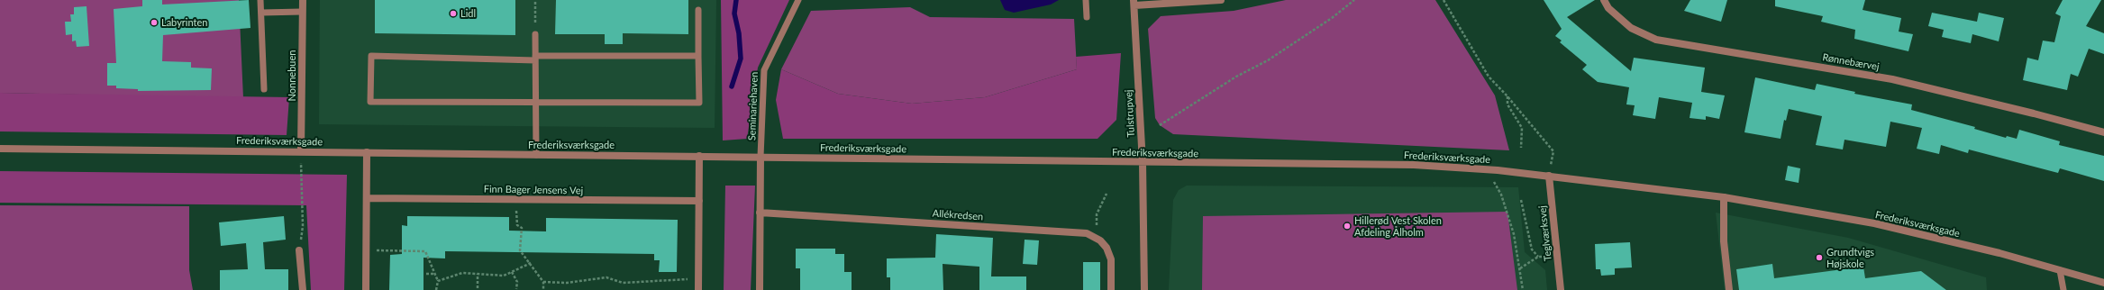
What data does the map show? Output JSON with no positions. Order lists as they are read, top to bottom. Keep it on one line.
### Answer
{"streets":{"street":["Rønnebærvej","Nonnebuen","Tulstrupvej","Frederiksværksgade","Finn Bager Jensens Vej","Allékredsen","Teglværksvej"],"lane":["Seminariehaven"]},"crossings":[["Nonnebuen","Frederiksværksgade"],["Seminariehaven","Frederiksværksgade"],["Tulstrupvej","Frederiksværksgade"],["Frederiksværksgade","Teglværksvej"]],"places":["Lidl","Labyrinten","Hillerød Vest Skolen Afdeling Ålholm","Grundtvigs Højskole"]}
